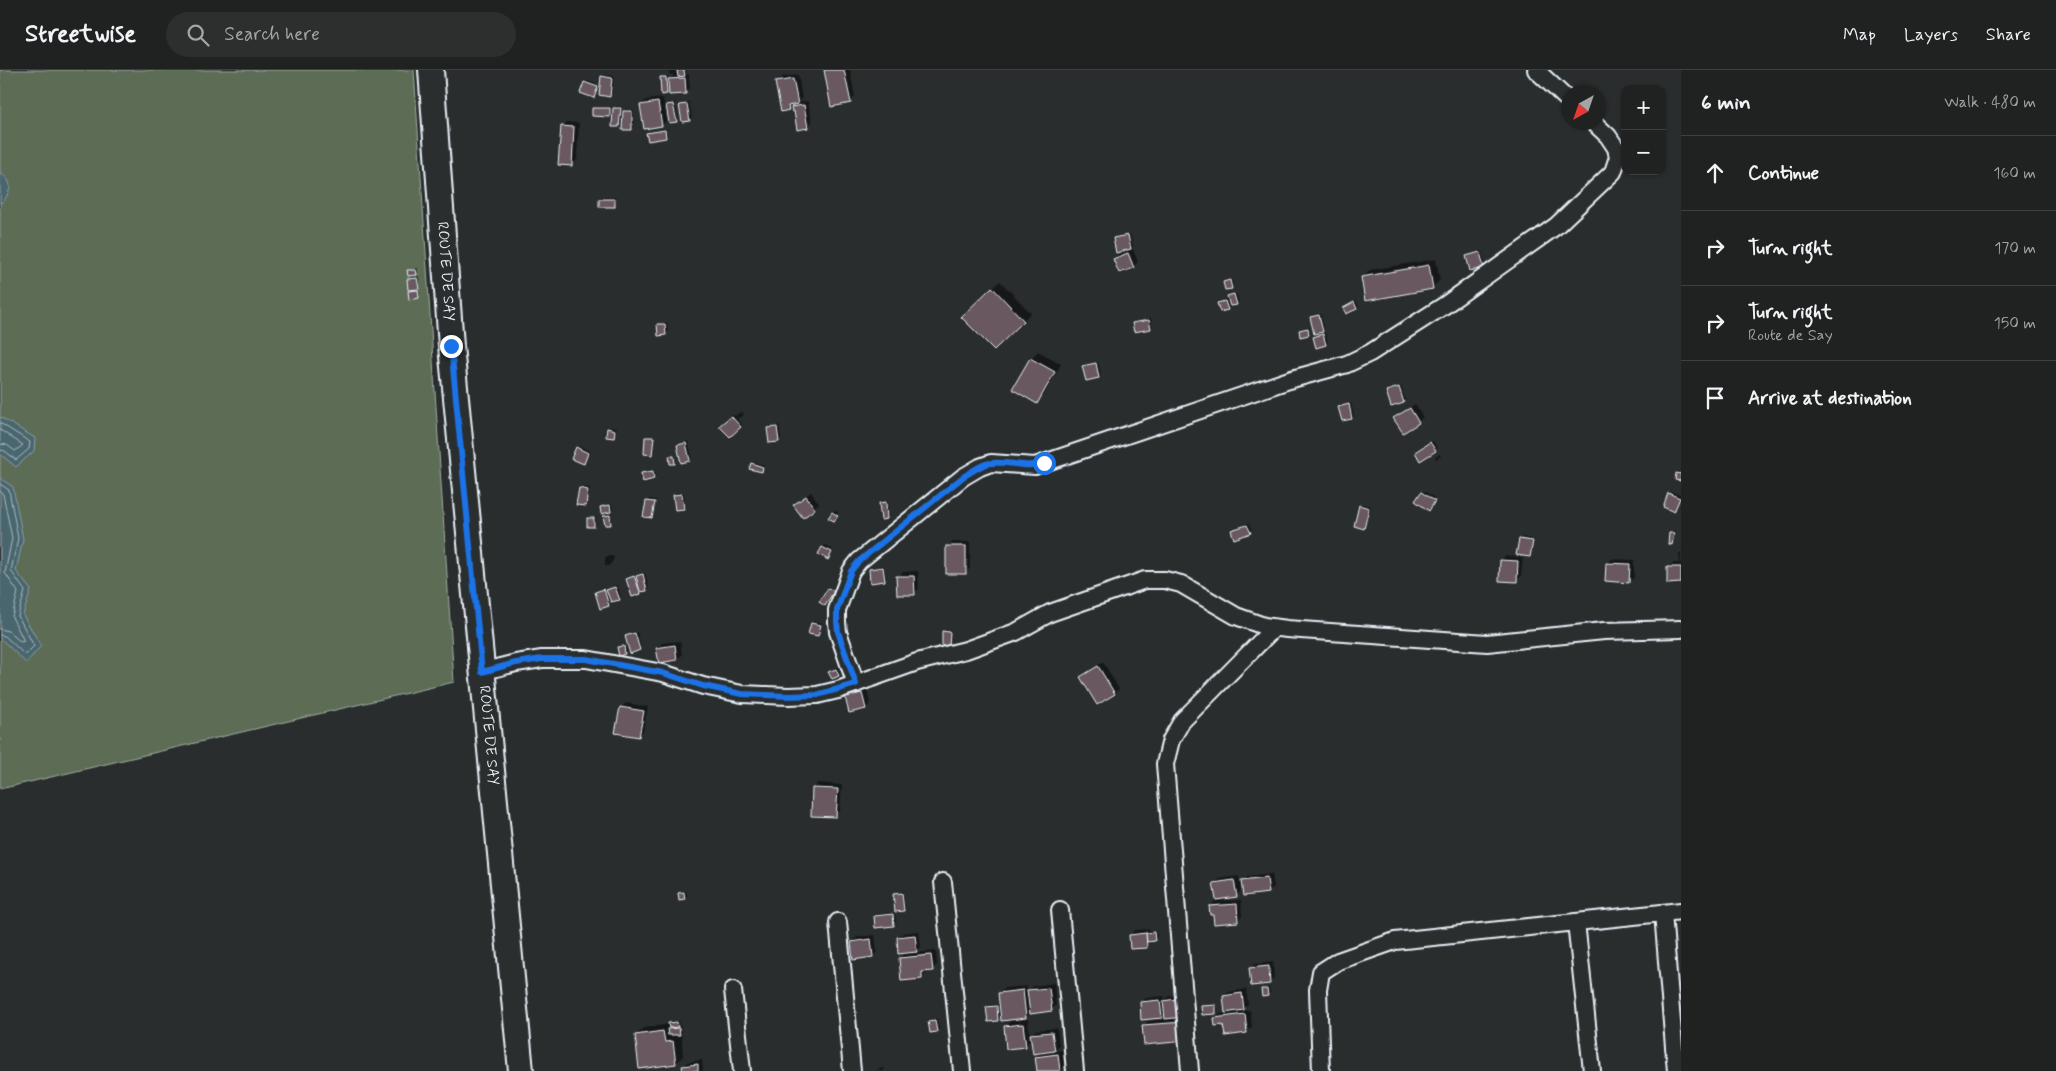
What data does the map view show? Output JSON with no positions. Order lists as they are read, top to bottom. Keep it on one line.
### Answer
{"streets":{"main road":["ROUTE DE SAY"]},"north":"bottom left","page":{"header":"Streetwise","search":"Search here","nav":["Map","Layers","Share"],"heading":["6 min","Walk · 480 m"],"map_buttons":["+","−"],"list":[["Continue","160 m"],["Turn right","170 m"],["Turn right","Route de Say","150 m"],"Arrive at destination"]}}
